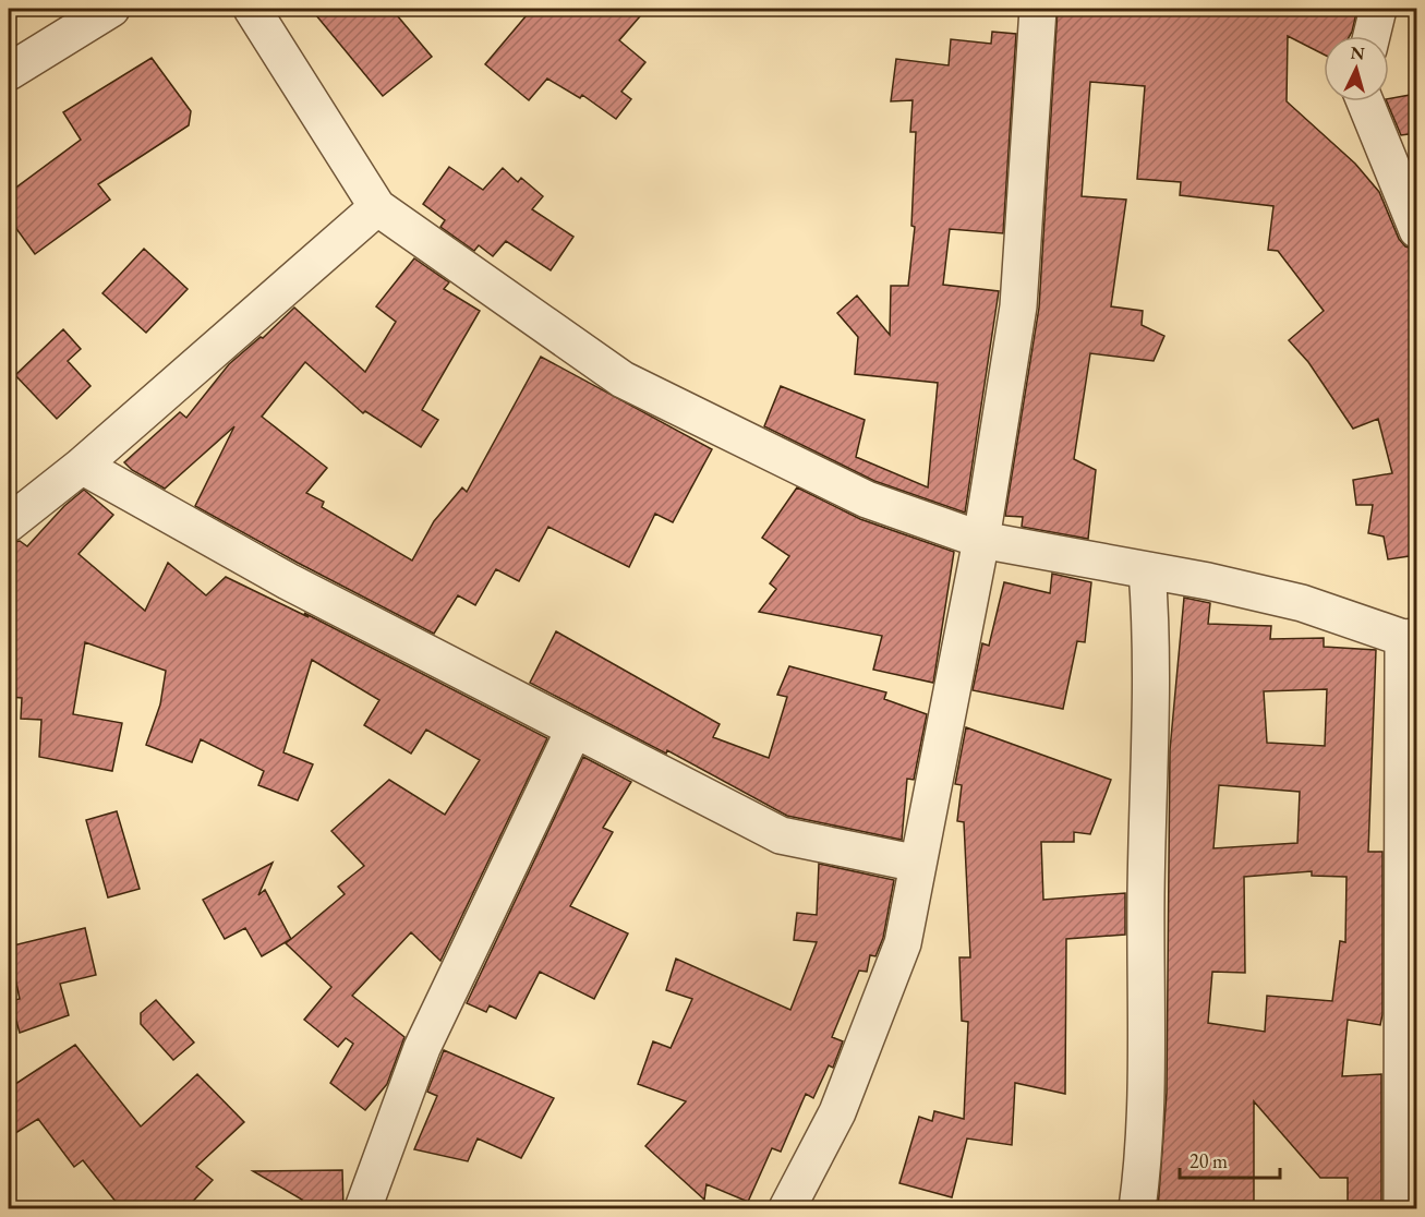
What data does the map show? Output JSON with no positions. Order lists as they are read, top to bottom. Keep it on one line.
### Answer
{"scale_bar":"20 m","north":"top"}
